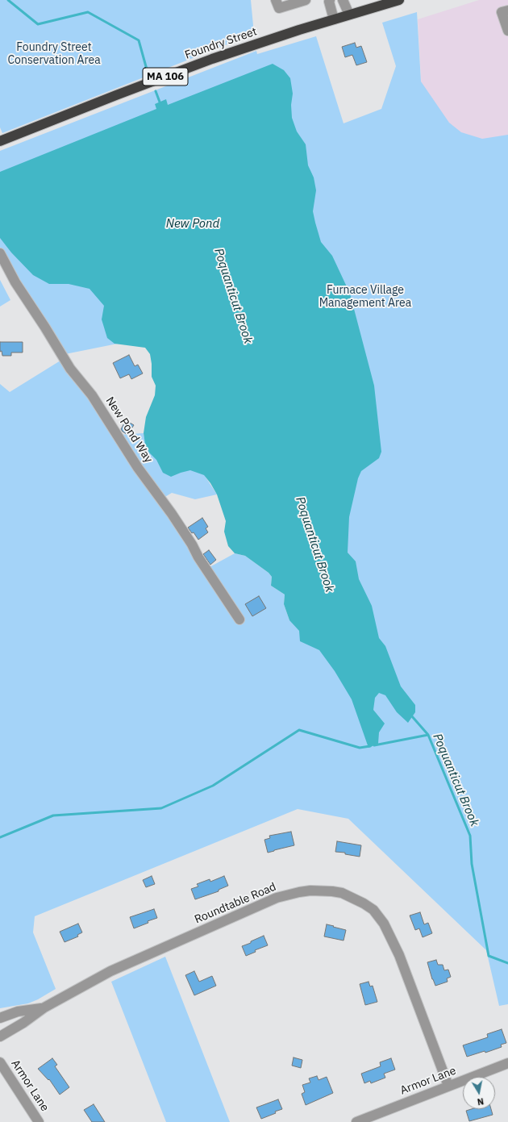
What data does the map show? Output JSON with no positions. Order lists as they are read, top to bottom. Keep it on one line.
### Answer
{"streets":{"highway":["Foundry Street","MA 106"],"street":["New Pond Way","Roundtable Road","Armor Lane"]},"crossings":[["Roundtable Road","Armor Lane"]],"water":["New Pond","Poquanticut Brook"],"parks":["Foundry Street Conservation Area","Furnace Village Management Area"],"north":"bottom"}
